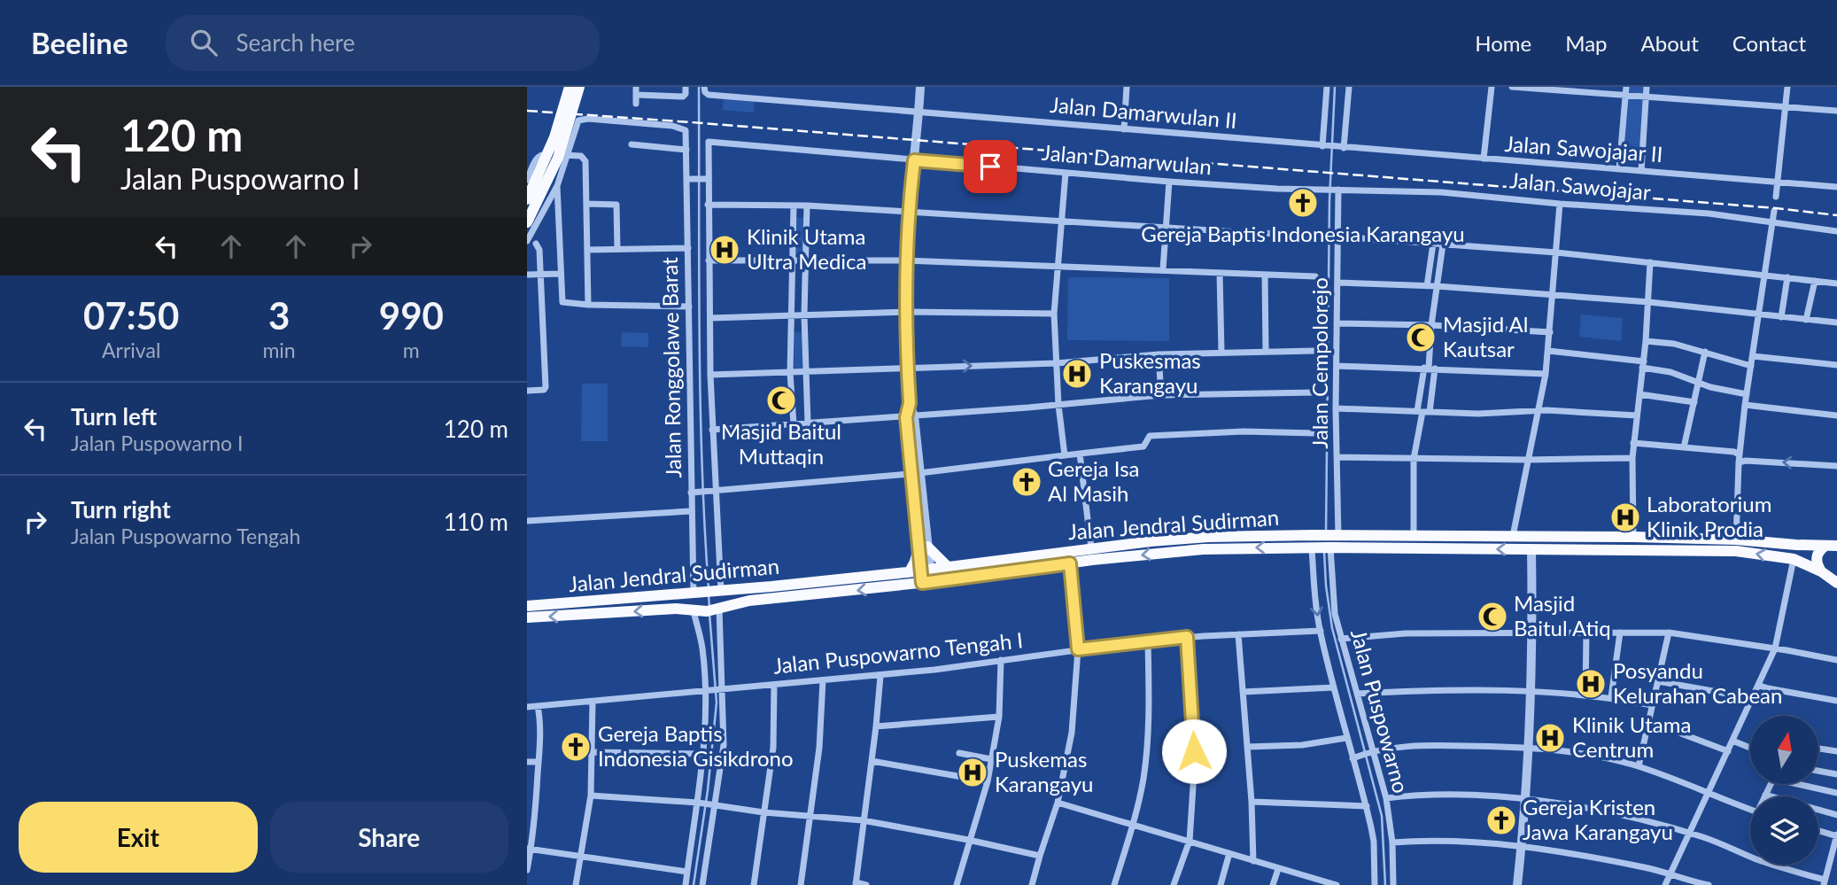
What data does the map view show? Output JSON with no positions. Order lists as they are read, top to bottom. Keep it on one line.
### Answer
{"streets":{"highway":["Jalan Jendral Sudirman"],"street":["Jalan Damarwulan II","Jalan Sawojajar II","Jalan Damarwulan","Jalan Sawojajar","Jalan Cempolorejo","Jalan Ronggolawe Barat","Jalan Puspowarno Tengah I","Jalan Puspowarno"]},"crossings":[["Jalan Damarwulan II","Jalan Sawojajar II"],["Jalan Damarwulan","Jalan Sawojajar"],["Jalan Sawojajar","Jalan Cempolorejo"],["Jalan Cempolorejo","Jalan Jendral Sudirman"],["Jalan Cempolorejo","Jalan Puspowarno"],["Jalan Ronggolawe Barat","Jalan Jendral Sudirman"],["Jalan Jendral Sudirman","Jalan Puspowarno"],["Jalan Puspowarno Tengah I","Jalan Puspowarno"]],"places":{"church":["Gereja Baptis Indonesia Karangayu","Gereja Isa Al Masih","Gereja Baptis Indonesia Gisikdrono","Gereja Kristen Jawa Karangayu"],"hospital":["Klinik Utama Ultra Medica","Puskesmas Karangayu","Laboratorium Klinik Prodia","Posyandu Kelurahan Cabean","Klinik Utama Centrum","Puskemas Karangayu"],"mosque":["Masjid Al Kautsar","Masjid Baitul Muttaqin","Masjid Baitul Atiq"]},"north":"top","page":{"header":"Beeline","search":"Search here","nav":["Home","Map","About","Contact"],"turn":["120 m","Jalan Puspowarno I"],"eta":["07:50","Arrival","3","min","990","m"],"list":[{"name":"Turn left","note":"Jalan Puspowarno I","value":"120 m"},{"name":"Turn right","note":"Jalan Puspowarno Tengah","value":"110 m"}],"buttons":["Exit","Share"]}}
